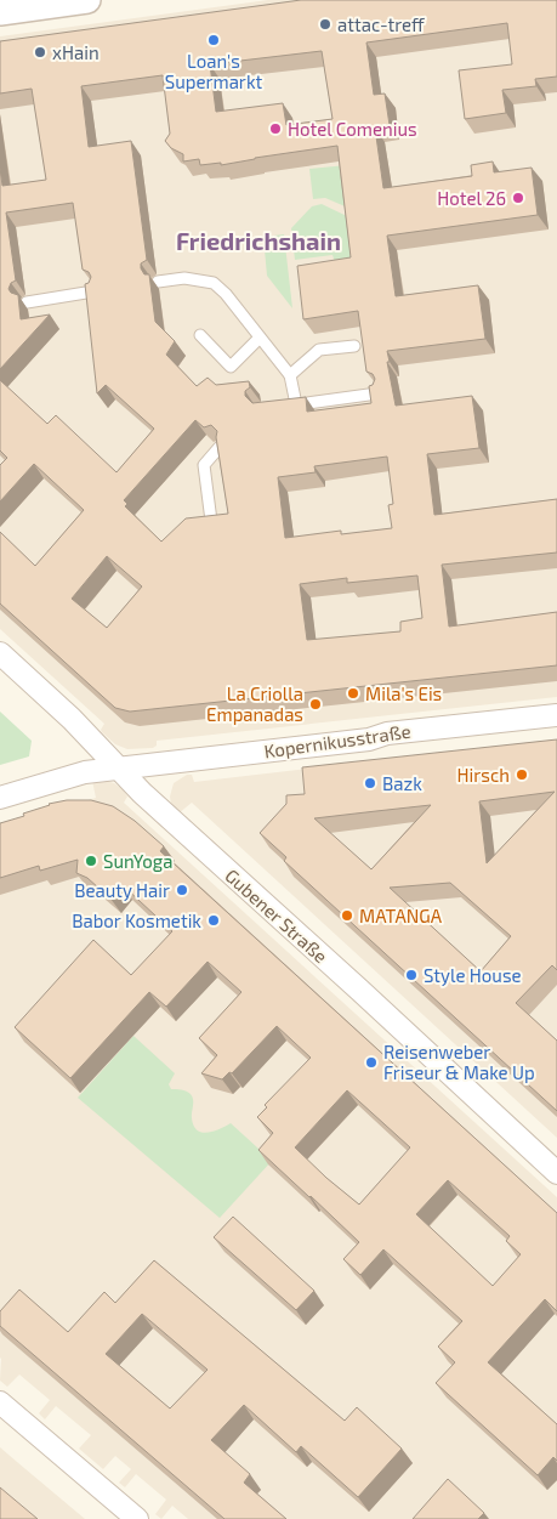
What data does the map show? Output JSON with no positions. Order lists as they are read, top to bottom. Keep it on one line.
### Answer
{"streets":{"street":["Kopernikusstraße","Gubener Straße"]},"crossings":[["Kopernikusstraße","Gubener Straße"]],"districts":["Friedrichshain"],"places":["attac-treff","Loan's Supermarkt","xHain","Hotel Comenius","Hotel 26","Mila's Eis","La Criolla Empanadas","Hirsch","Bazk","SunYoga","Beauty Hair","MATANGA","Babor Kosmetik","Style House","Reisenweber Friseur & Make Up"]}
